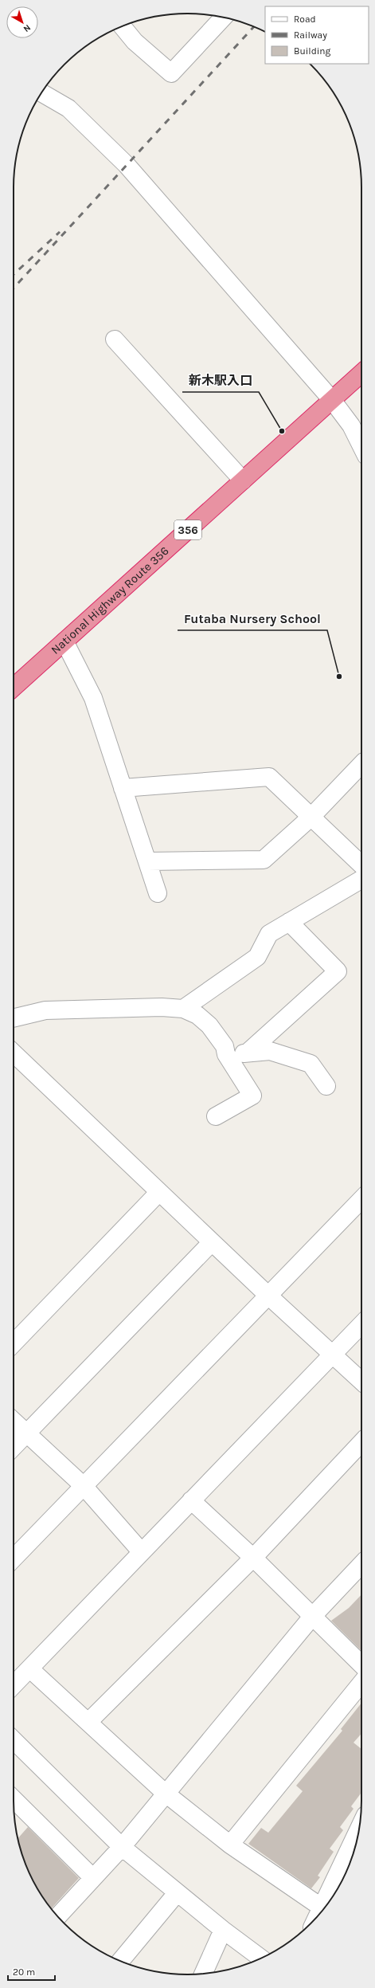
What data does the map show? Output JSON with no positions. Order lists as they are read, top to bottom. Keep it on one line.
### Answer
{"streets":{"highway":["356","National Highway Route 356"]},"places":["新木駅入口","Futaba Nursery School"],"legend":["Road","Railway","Building"],"scale_bar":"20 m","north":"bottom right"}
